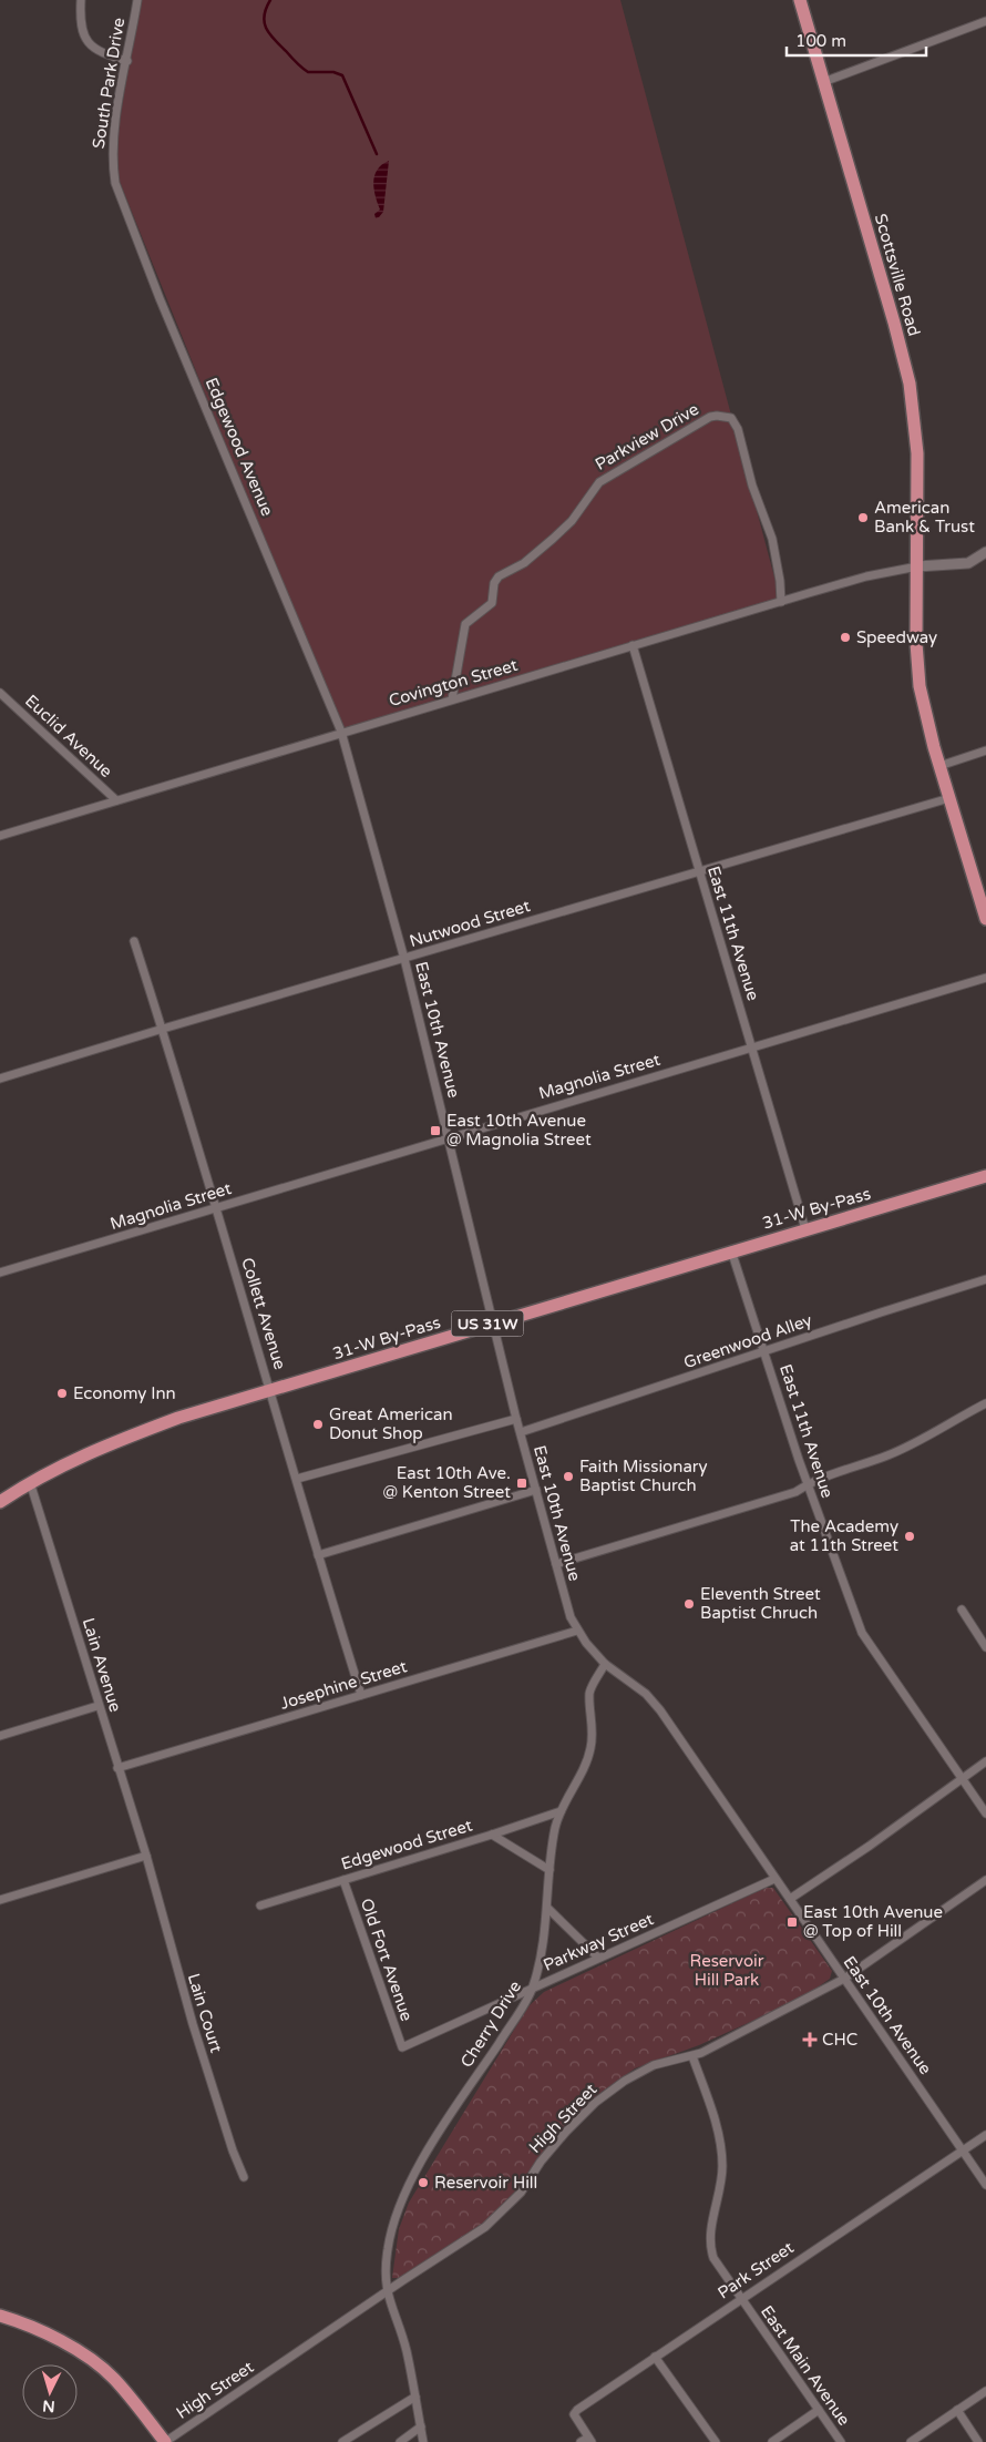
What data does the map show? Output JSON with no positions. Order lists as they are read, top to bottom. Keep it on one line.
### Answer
{"streets":{"main road":["Scottsville Road","31-W By-Pass","US 31W"],"street":["South Park Drive","Parkview Drive","Edgewood Avenue","Covington Street","Euclid Avenue","Nutwood Street","East 11th Avenue","East 10th Avenue","Magnolia Street","Collett Avenue","Greenwood Alley","Lain Avenue","Josephine Street","Edgewood Street","Parkway Street","Old Fort Avenue","Lain Court","Cherry Drive","High Street","Park Street","East Main Avenue"]},"crossings":[["South Park Drive","Edgewood Avenue"],["Scottsville Road","Covington Street"],["Scottsville Road","Nutwood Street"],["Parkview Drive","Covington Street"],["Edgewood Avenue","Covington Street"],["Edgewood Avenue","East 10th Avenue"],["Covington Street","Euclid Avenue"],["Covington Street","East 11th Avenue"],["Covington Street","East 10th Avenue"],["Nutwood Street","East 11th Avenue"],["Nutwood Street","East 10th Avenue"],["Nutwood Street","Collett Avenue"],["East 11th Avenue","Magnolia Street"],["East 11th Avenue","31-W By-Pass"],["East 11th Avenue","Greenwood Alley"],["East 10th Avenue","Magnolia Street"],["East 10th Avenue","31-W By-Pass"],["East 10th Avenue","Greenwood Alley"],["East 10th Avenue","Josephine Street"],["East 10th Avenue","Parkway Street"],["East 10th Avenue","Cherry Drive"],["East 10th Avenue","High Street"],["East 10th Avenue","Park Street"],["Magnolia Street","Collett Avenue"],["31-W By-Pass","Collett Avenue"],["31-W By-Pass","Lain Avenue"],["Collett Avenue","Josephine Street"],["Lain Avenue","Josephine Street"],["Lain Avenue","Lain Court"],["Edgewood Street","Old Fort Avenue"],["Edgewood Street","Cherry Drive"],["Parkway Street","Old Fort Avenue"],["Parkway Street","Cherry Drive"],["Cherry Drive","High Street"],["High Street","East Main Avenue"],["Park Street","East Main Avenue"]],"parks":["Reservoir Hill Park"],"places":{"other":["American Bank & Trust","Speedway","Economy Inn","Great American Donut Shop","Faith Missionary Baptist Church","The Academy at 11th Street","Eleventh Street Baptist Chruch","Reservoir Hill"],"transit":["East 10th Avenue @ Magnolia Street","East 10th Ave. @ Kenton Street","East 10th Avenue @ Top of Hill"],"health":["CHC"]},"scale_bar":"100 m","north":"bottom"}
